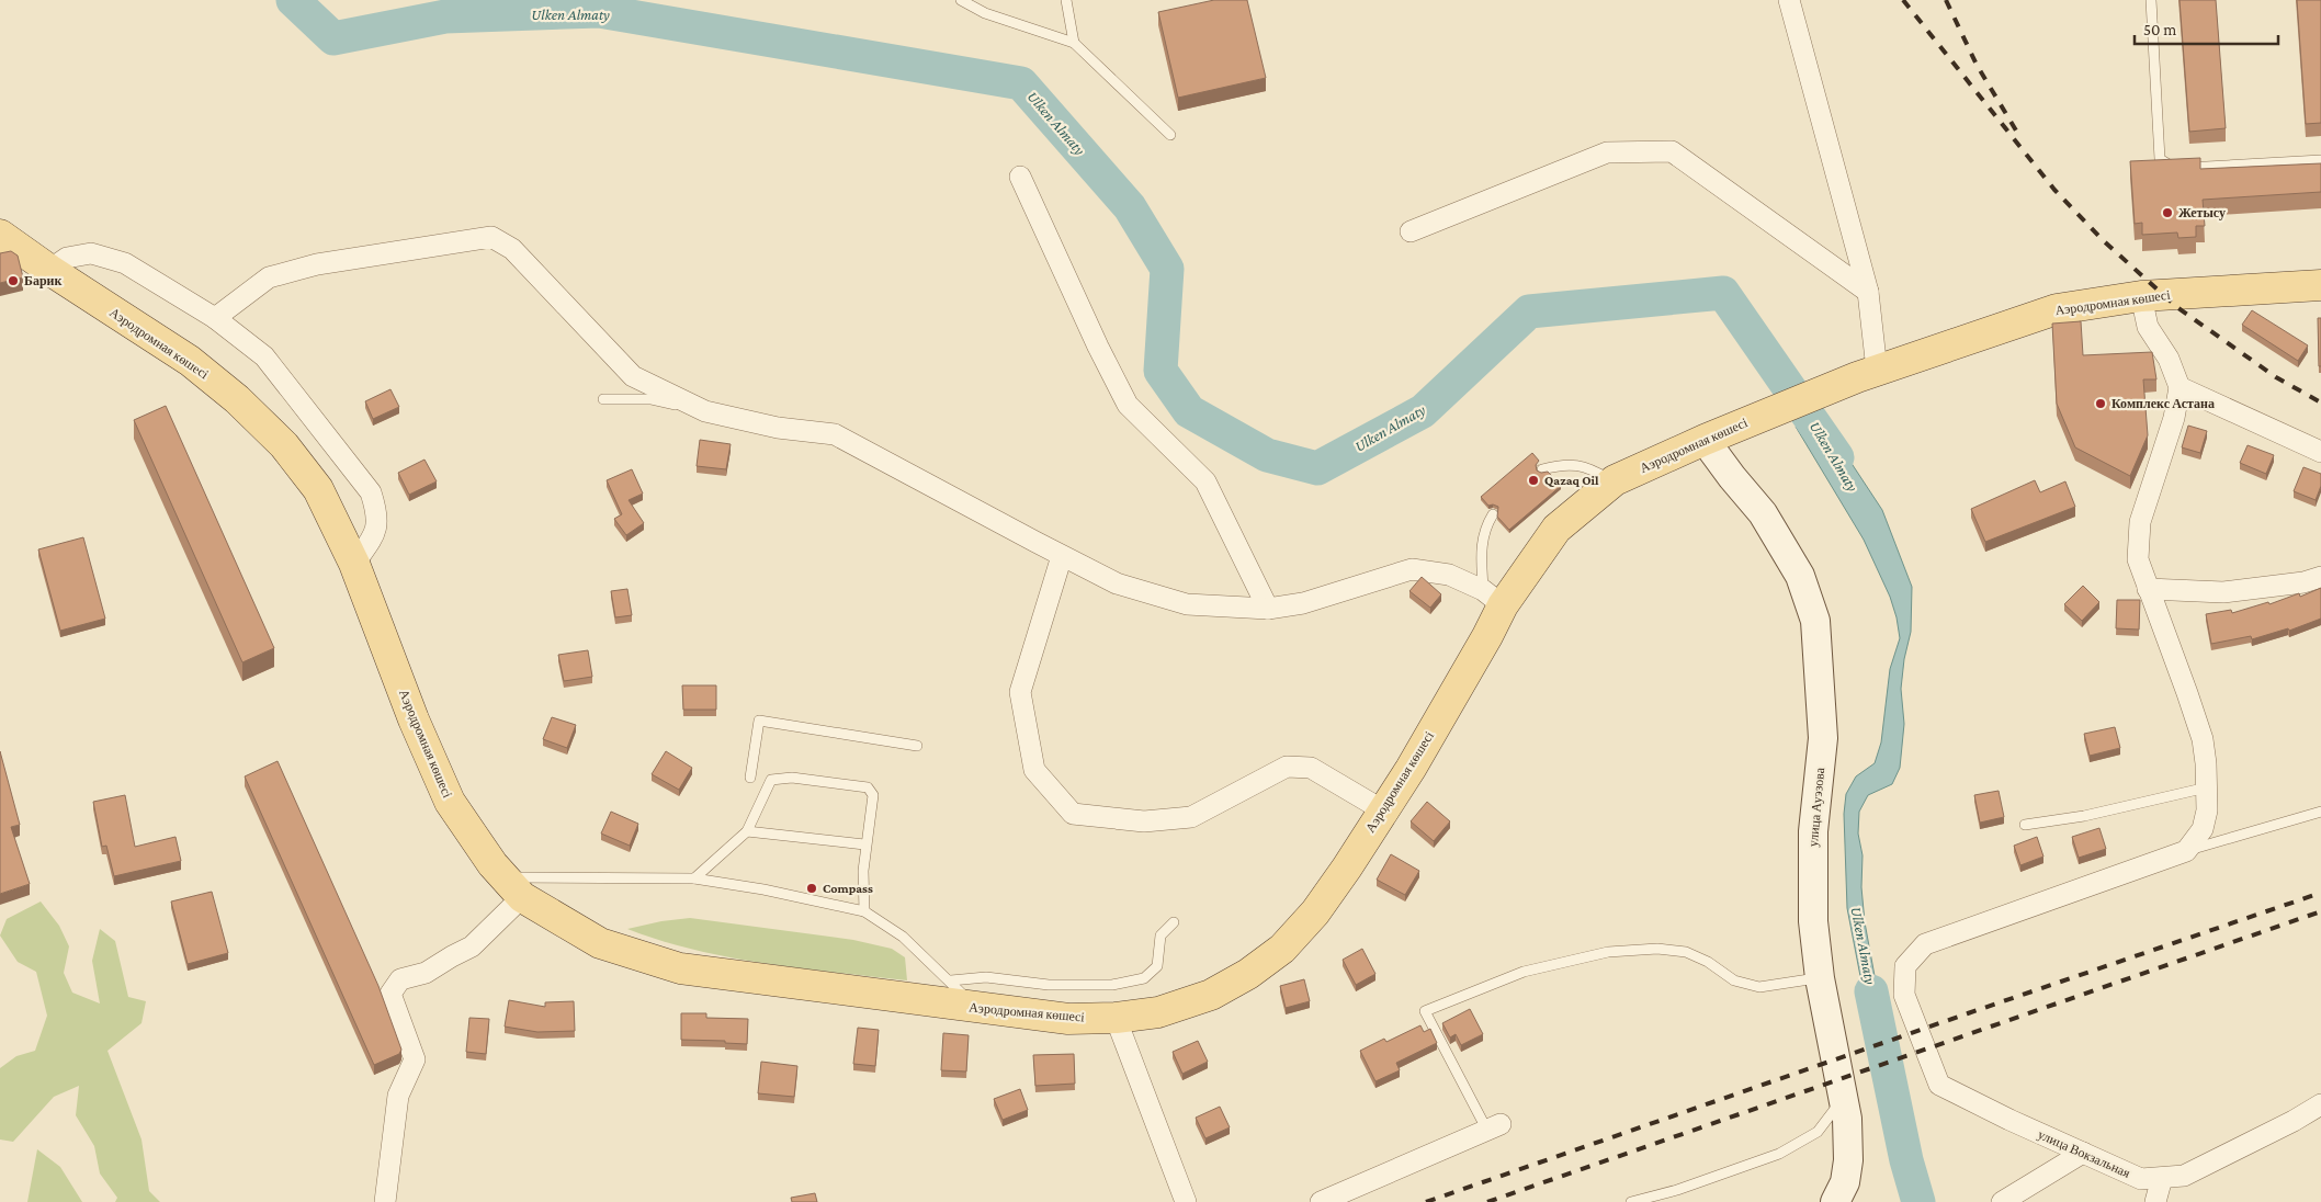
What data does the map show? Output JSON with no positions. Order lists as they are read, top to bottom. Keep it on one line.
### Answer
{"streets":{"main road":["Аэродромная көшесі","улица Ауэзова"],"street":["улица Вокзальная"]},"crossings":[["Аэродромная көшесі","улица Ауэзова"]],"water":["Ulken Almaty"],"places":["Жетысу","Барик","Комплекс Астана","Qazaq Oil","Compass"],"scale_bar":"50 m"}
